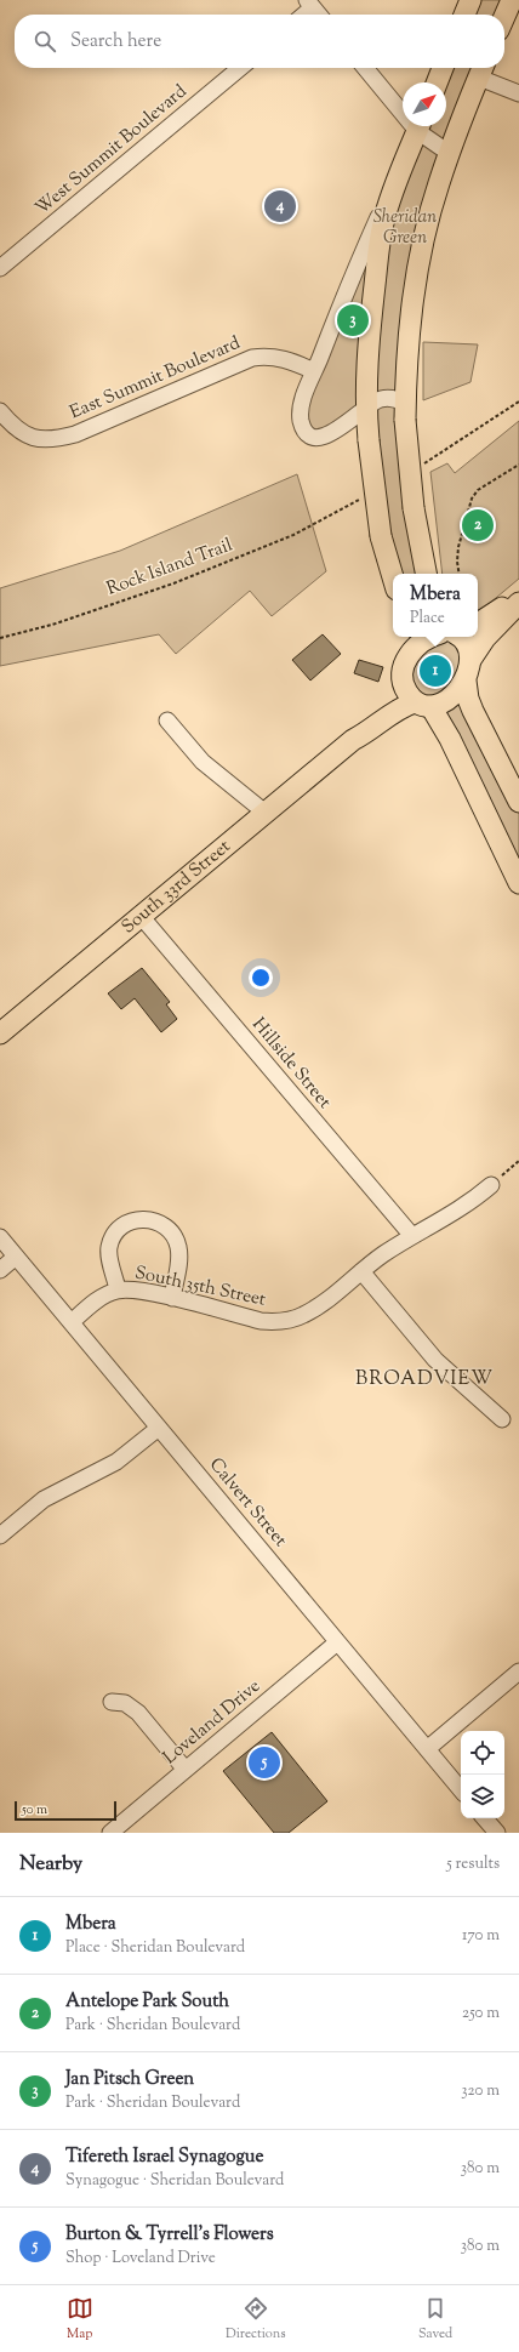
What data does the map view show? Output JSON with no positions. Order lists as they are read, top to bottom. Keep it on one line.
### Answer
{"streets":{"main road":["South 33rd Street"],"street":["West Summit Boulevard","East Summit Boulevard","Hillside Street","South 35th Street","Calvert Street","Loveland Drive"],"path":["Rock Island Trail"]},"crossings":[["South 33rd Street","Hillside Street"],["Hillside Street","South 35th Street"],["South 35th Street","Calvert Street"],["Calvert Street","Loveland Drive"]],"districts":["BROADVIEW"],"parks":["Sheridan Green"],"scale_bar":"50 m","north":"top right","page":{"search":"Search here","pins":["4","3","2","1","5"],"popup":["Mbera","Place"],"scale":"50 m","heading":["Nearby","5 results"],"list":[{"mark":"1","name":"Mbera","note":"Place · Sheridan Boulevard","value":"170 m"},{"mark":"2","name":"Antelope Park South","note":"Park · Sheridan Boulevard","value":"250 m"},{"mark":"3","name":"Jan Pitsch Green","note":"Park · Sheridan Boulevard","value":"320 m"},{"mark":"4","name":"Tifereth Israel Synagogue","note":"Synagogue · Sheridan Boulevard","value":"380 m"},{"mark":"5","name":"Burton & Tyrrell's Flowers","note":"Shop · Loveland Drive","value":"380 m"}],"nav":["Map","Directions","Saved"]}}
